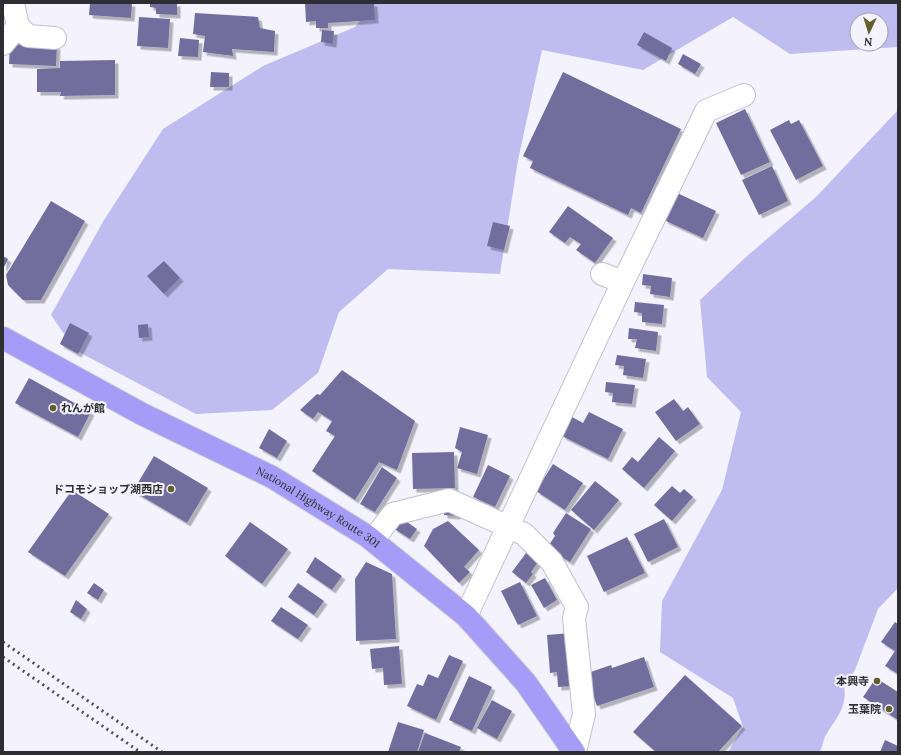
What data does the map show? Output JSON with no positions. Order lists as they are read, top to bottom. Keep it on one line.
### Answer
{"streets":{"highway":["National Highway Route 301"]},"places":["れんが館","ドコモショップ湖西店","本興寺","玉葉院"],"north":"bottom"}
